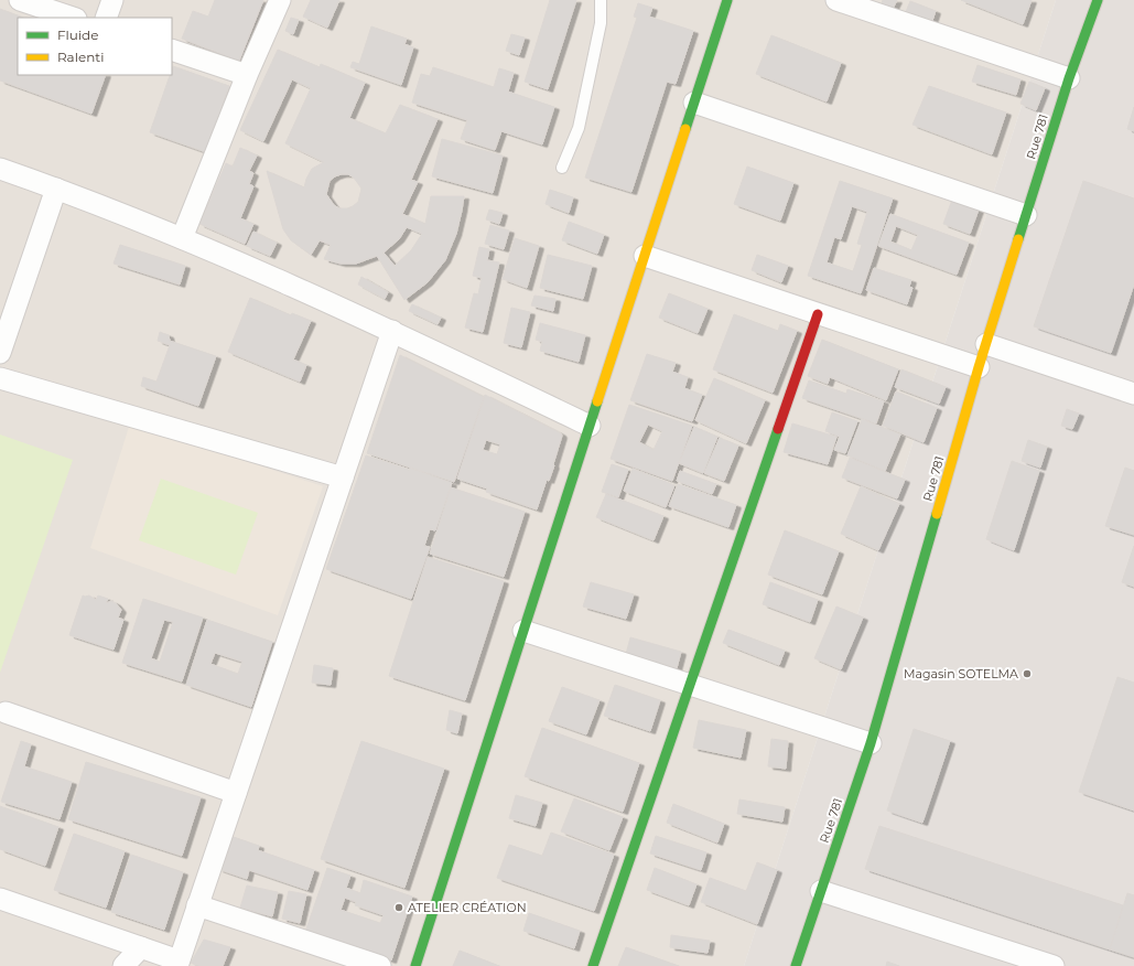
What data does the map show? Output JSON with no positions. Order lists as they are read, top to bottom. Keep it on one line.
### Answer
{"streets":{"street":["Rue 781"]},"places":["Magasin SOTELMA","ATELIER CRÉATION"],"legend":["Fluide","Ralenti"]}
